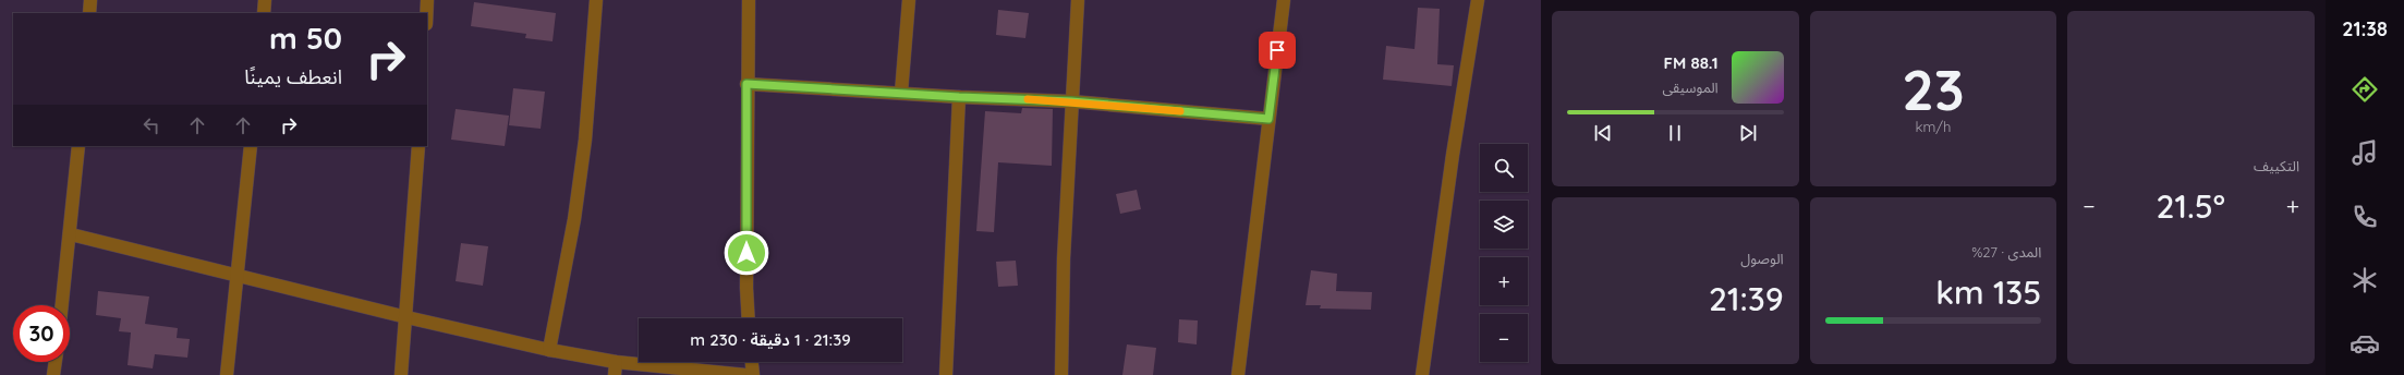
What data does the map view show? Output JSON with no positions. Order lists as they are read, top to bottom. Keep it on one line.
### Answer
{"page":{"tabs":"21:38","tile":["التكييف",["23","km/h"],["المدى · 27%","135 km"],["الوصول","21:39"]],"turn":["50 m","انعطف يمينًا"],"song":["88.1 FM","الموسيقى"],"map_buttons":["+","−"],"heat":["−","21.5°","+"],"limit":"30","trip":"21:39 · 1 دقيقة · 230 m"}}
